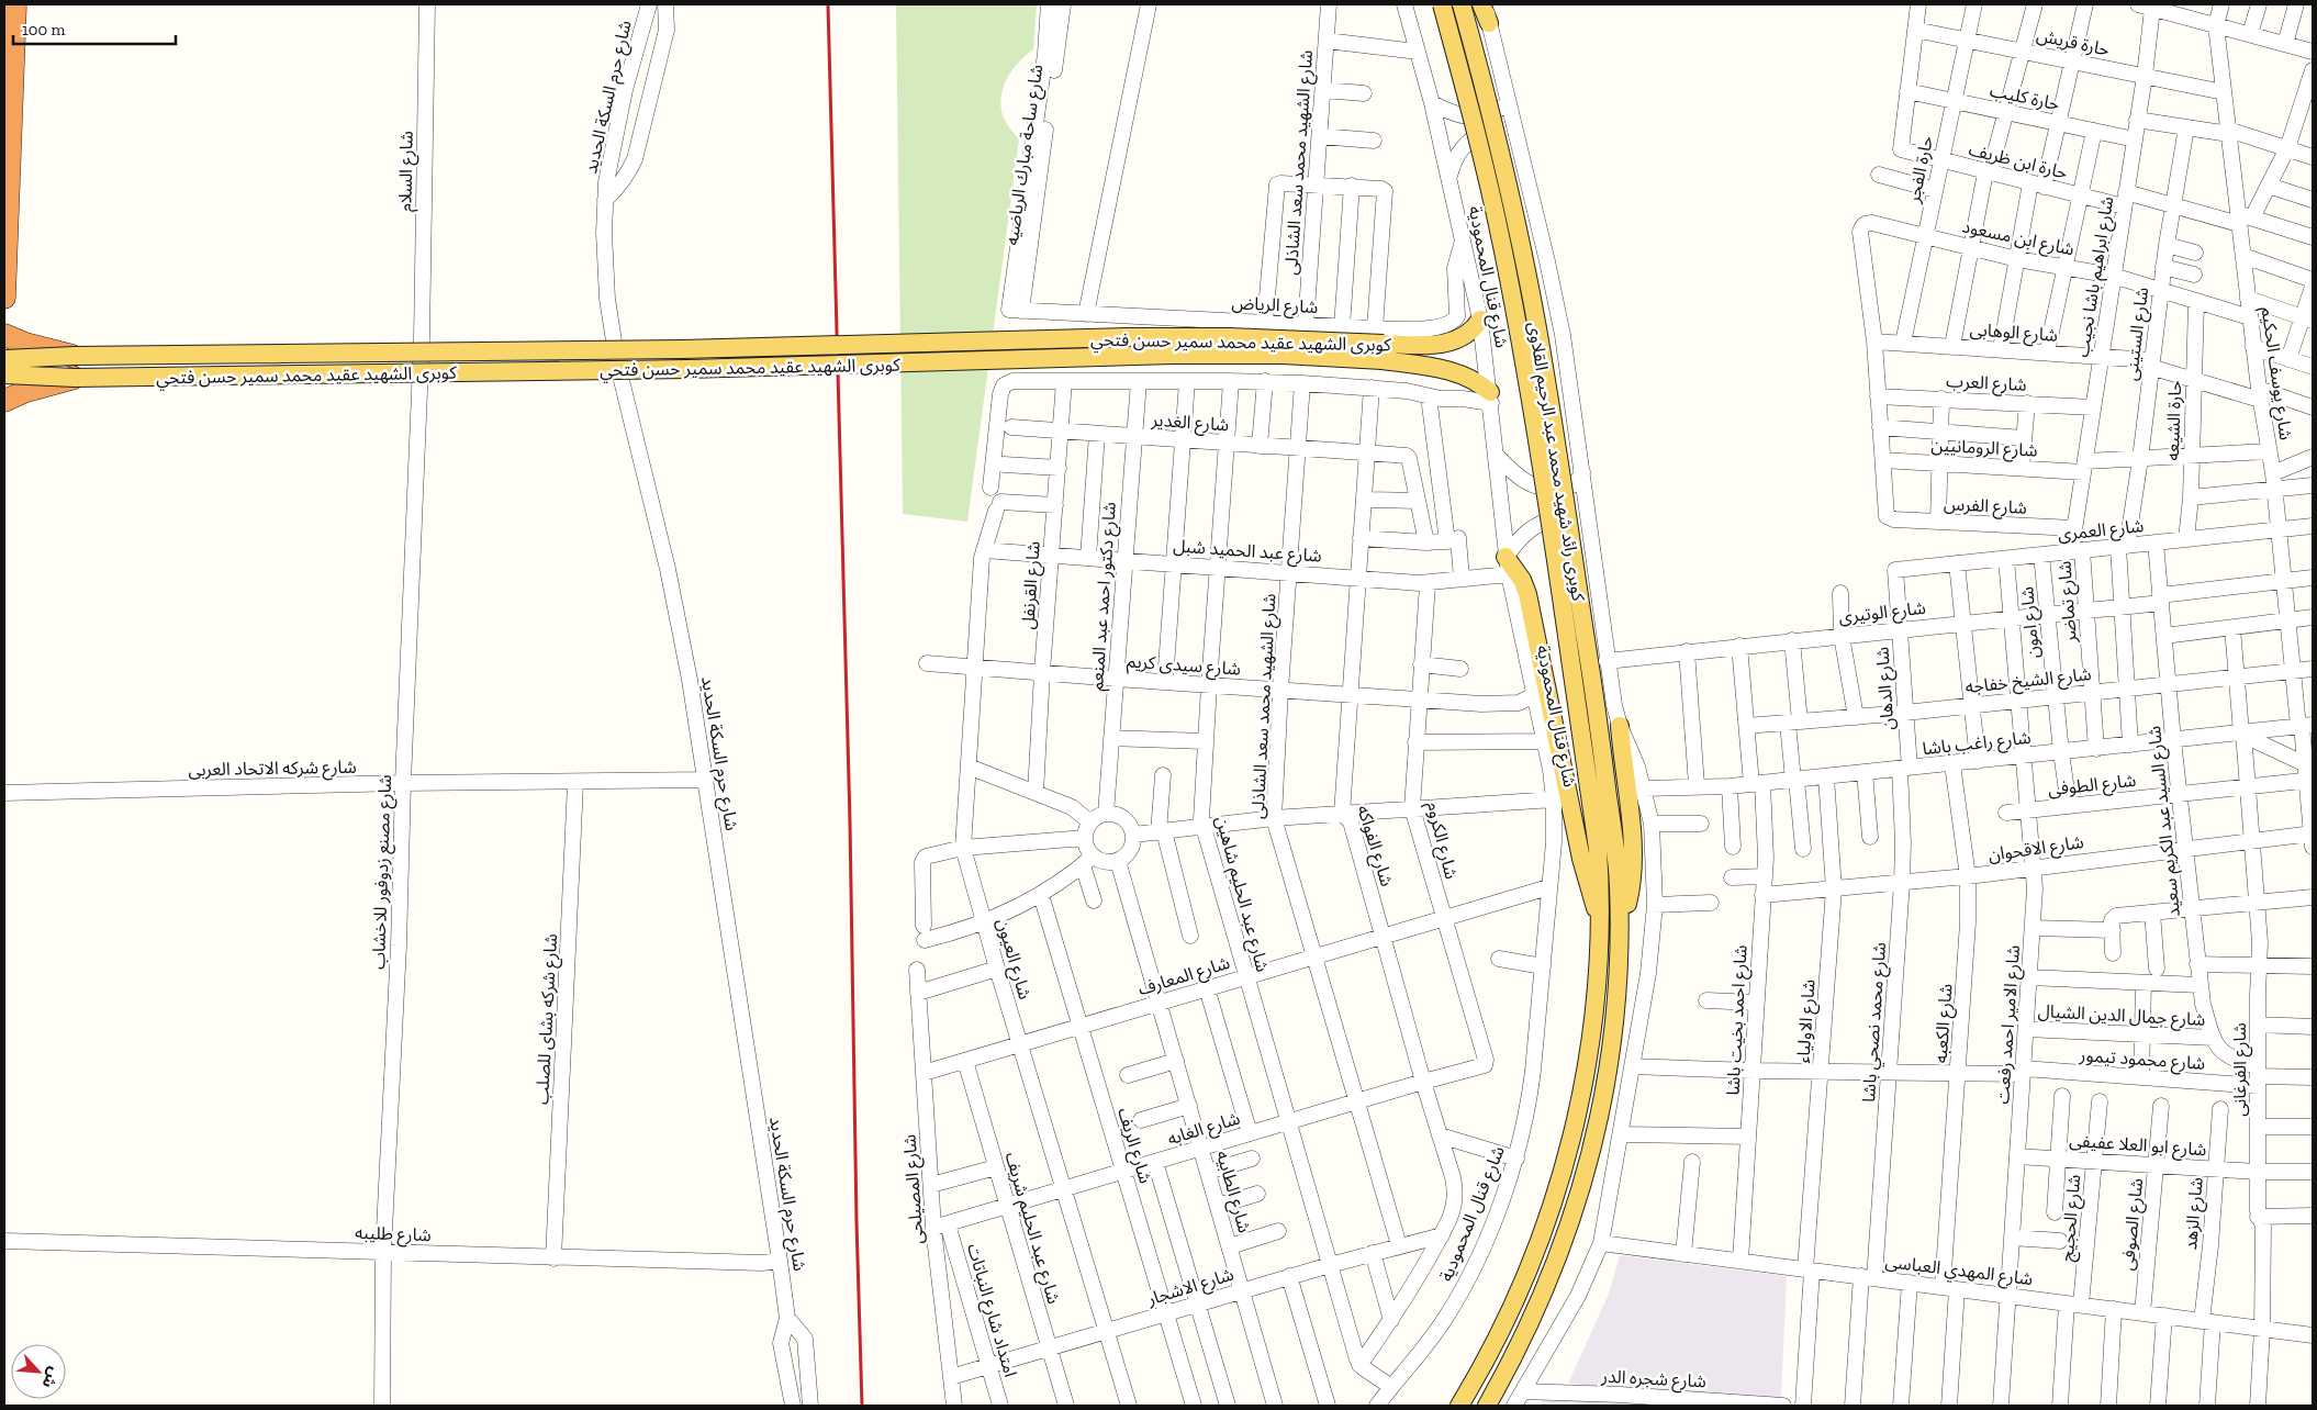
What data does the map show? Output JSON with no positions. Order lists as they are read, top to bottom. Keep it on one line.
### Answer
{"streets":{"main road":["كوبرى الشهيد عقيد محمد سمير حسن فتحي","كوبرى رائد شهيد محمد عبد الرحيم القلاوى"],"street":["حارة قريش","شارع حرم السكة الحديد","حارة كليب","شارع ساحة مبارك الرياضيه","حارة ابن ظريف","شارع الشهيد محمد سعد الشاذلى","حارة الفجر","شارع السلام","شارع ابن مسعود","شارع قنال المحمودية","شارع ابراهيم باشا نجيب","شارع الرياض","شارع الوهابى","شارع الستينى","شارع يوسف الحكيم","شارع العرب","حارة الشيعه","شارع الغدير","شارع الرومانيين","شارع الفرس","شارع العمرى","شارع عبد الحميد شبل","شارع القرنفل","شارع دكتور احمد عبد المنعم","شارع تماضر","شارع الوتيرى","شارع امون","شارع سيدى كريم","شارع الشيخ خفاجه","شارع الدهان","شارع راغب باشا","شارع شركه الاتحاد العربى","شارع الطوفى","شارع السيد عبد الكريم سعيد","شارع الكروم","شارع الفواكه","شارع الاقحوان","شارع مصنع زدوفور للاخشاب","شارع عبد الحليم شاهين","شارع العيون","شارع المعارف","شارع جمال الدين الشيال","شارع شركه بشاى للصلب","شارع احمد بخيت باشا","شارع الاولياء","شارع محمد نصحي باشا","شارع الكعبه","شارع الامير احمد رفعت","شارع محمود تيمور","شارع الفرغانى","شارع الغابه","شارع ابو العلا عفيفى","شارع الريف","شارع المصيلحى","شارع الطابيه","شارع الزهد","شارع الحجيج","شارع الصوفى","شارع عبد الحليم شريف","شارع طليبه","شارع المهدي العباسى","شارع الاشجار","امتداد شارع النباتات","شارع شجره الدر"]},"crossings":[["حارة قريش","حارة الفجر"],["حارة قريش","شارع ابراهيم باشا نجيب"],["حارة قريش","شارع يوسف الحكيم"],["شارع حرم السكة الحديد","شارع شركه الاتحاد العربى"],["شارع حرم السكة الحديد","شارع طليبه"],["حارة كليب","حارة ابن ظريف"],["حارة كليب","حارة الفجر"],["حارة كليب","شارع ابراهيم باشا نجيب"],["شارع ساحة مبارك الرياضيه","شارع الرياض"],["حارة ابن ظريف","حارة الفجر"],["حارة ابن ظريف","شارع ابراهيم باشا نجيب"],["حارة ابن ظريف","شارع الستينى"],["حارة ابن ظريف","شارع يوسف الحكيم"],["شارع الشهيد محمد سعد الشاذلى","شارع الرياض"],["شارع الشهيد محمد سعد الشاذلى","شارع الغدير"],["شارع الشهيد محمد سعد الشاذلى","شارع عبد الحميد شبل"],["شارع الشهيد محمد سعد الشاذلى","شارع سيدى كريم"],["شارع الشهيد محمد سعد الشاذلى","شارع المعارف"],["شارع الشهيد محمد سعد الشاذلى","شارع الغابه"],["شارع الشهيد محمد سعد الشاذلى","شارع الاشجار"],["حارة الفجر","شارع ابن مسعود"],["حارة الفجر","شارع الوهابى"],["شارع السلام","شارع مصنع زدوفور للاخشاب"],["شارع ابن مسعود","شارع ابراهيم باشا نجيب"],["شارع ابن مسعود","شارع الوهابى"],["شارع ابن مسعود","شارع الستينى"],["شارع ابن مسعود","شارع يوسف الحكيم"],["شارع ابن مسعود","حارة الشيعه"],["شارع قنال المحمودية","شارع الرياض"],["شارع قنال المحمودية","كوبرى الشهيد عقيد محمد سمير حسن فتحي"],["شارع قنال المحمودية","شارع عبد الحميد شبل"],["شارع قنال المحمودية","شارع سيدى كريم"],["شارع قنال المحمودية","شارع المعارف"],["شارع ابراهيم باشا نجيب","شارع الوهابى"],["شارع ابراهيم باشا نجيب","شارع العرب"],["شارع ابراهيم باشا نجيب","شارع الرومانيين"],["شارع ابراهيم باشا نجيب","شارع الفرس"],["شارع ابراهيم باشا نجيب","شارع العمرى"],["شارع ابراهيم باشا نجيب","شارع تماضر"],["شارع الرياض","كوبرى الشهيد عقيد محمد سمير حسن فتحي"],["شارع الوهابى","شارع الستينى"],["شارع الوهابى","شارع يوسف الحكيم"],["شارع الوهابى","حارة الشيعه"],["شارع الستينى","شارع الرومانيين"],["شارع الستينى","شارع العمرى"],["شارع الستينى","شارع الوتيرى"],["شارع الستينى","شارع الشيخ خفاجه"],["شارع الستينى","شارع راغب باشا"],["شارع يوسف الحكيم","شارع الرومانيين"],["شارع يوسف الحكيم","شارع العمرى"],["شارع يوسف الحكيم","شارع الوتيرى"],["شارع يوسف الحكيم","شارع الشيخ خفاجه"],["شارع يوسف الحكيم","شارع راغب باشا"],["شارع يوسف الحكيم","شارع الطوفى"],["شارع يوسف الحكيم","شارع الاقحوان"],["حارة الشيعه","شارع الرومانيين"],["حارة الشيعه","شارع العمرى"],["شارع الغدير","شارع القرنفل"],["شارع الغدير","شارع دكتور احمد عبد المنعم"],["شارع الغدير","شارع الفواكه"],["شارع الغدير","شارع عبد الحليم شاهين"],["شارع الرومانيين","شارع الفرس"],["شارع العمرى","شارع تماضر"],["شارع العمرى","شارع امون"],["شارع العمرى","شارع الدهان"],["شارع العمرى","شارع السيد عبد الكريم سعيد"],["شارع العمرى","شارع الامير احمد رفعت"],["شارع عبد الحميد شبل","شارع القرنفل"],["شارع عبد الحميد شبل","شارع دكتور احمد عبد المنعم"],["شارع عبد الحميد شبل","شارع الكروم"],["شارع عبد الحميد شبل","شارع الفواكه"],["شارع عبد الحميد شبل","شارع عبد الحليم شاهين"],["شارع عبد الحميد شبل","شارع العيون"],["شارع القرنفل","شارع سيدى كريم"],["شارع القرنفل","شارع العيون"],["شارع دكتور احمد عبد المنعم","شارع سيدى كريم"],["شارع دكتور احمد عبد المنعم","شارع الطابيه"],["شارع تماضر","شارع الوتيرى"],["شارع تماضر","شارع الشيخ خفاجه"],["شارع تماضر","شارع راغب باشا"],["شارع الوتيرى","شارع امون"],["شارع الوتيرى","شارع الدهان"],["شارع الوتيرى","شارع السيد عبد الكريم سعيد"],["شارع الوتيرى","شارع احمد بخيت باشا"],["شارع الوتيرى","شارع الامير احمد رفعت"],["شارع امون","شارع الشيخ خفاجه"],["شارع امون","شارع راغب باشا"],["شارع امون","شارع الطوفى"],["شارع سيدى كريم","شارع الكروم"],["شارع سيدى كريم","شارع الفواكه"],["شارع سيدى كريم","شارع عبد الحليم شاهين"],["شارع سيدى كريم","شارع العيون"],["شارع الشيخ خفاجه","شارع الدهان"],["شارع الشيخ خفاجه","شارع السيد عبد الكريم سعيد"],["شارع الشيخ خفاجه","شارع احمد بخيت باشا"],["شارع الشيخ خفاجه","شارع الامير احمد رفعت"],["شارع الشيخ خفاجه","شارع الفرغانى"],["شارع الدهان","شارع راغب باشا"],["شارع الدهان","شارع محمد نصحي باشا"],["شارع راغب باشا","شارع السيد عبد الكريم سعيد"],["شارع راغب باشا","شارع احمد بخيت باشا"],["شارع راغب باشا","شارع الاولياء"],["شارع راغب باشا","شارع محمد نصحي باشا"],["شارع راغب باشا","شارع الكعبه"],["شارع راغب باشا","شارع الامير احمد رفعت"],["شارع راغب باشا","شارع الفرغانى"],["شارع شركه الاتحاد العربى","شارع مصنع زدوفور للاخشاب"],["شارع شركه الاتحاد العربى","شارع شركه بشاى للصلب"],["شارع الطوفى","شارع السيد عبد الكريم سعيد"],["شارع الطوفى","شارع الامير احمد رفعت"],["شارع الطوفى","شارع الفرغانى"],["شارع السيد عبد الكريم سعيد","شارع الاقحوان"],["شارع السيد عبد الكريم سعيد","شارع جمال الدين الشيال"],["شارع السيد عبد الكريم سعيد","شارع محمود تيمور"],["شارع السيد عبد الكريم سعيد","شارع الفرغانى"],["شارع الكروم","شارع المعارف"],["شارع الكروم","شارع الغابه"],["شارع الفواكه","شارع عبد الحليم شاهين"],["شارع الفواكه","شارع المعارف"],["شارع الفواكه","شارع الغابه"],["شارع الفواكه","شارع الاشجار"],["شارع الاقحوان","شارع احمد بخيت باشا"],["شارع الاقحوان","شارع الاولياء"],["شارع الاقحوان","شارع محمد نصحي باشا"],["شارع الاقحوان","شارع الكعبه"],["شارع الاقحوان","شارع الامير احمد رفعت"],["شارع الاقحوان","شارع الفرغانى"],["شارع مصنع زدوفور للاخشاب","شارع طليبه"],["شارع عبد الحليم شاهين","شارع المعارف"],["شارع عبد الحليم شاهين","شارع الغابه"],["شارع عبد الحليم شاهين","شارع الاشجار"],["شارع العيون","شارع المعارف"],["شارع العيون","شارع الغابه"],["شارع العيون","شارع الاشجار"],["شارع المعارف","شارع الريف"],["شارع المعارف","شارع المصيلحى"],["شارع المعارف","شارع الطابيه"],["شارع المعارف","شارع عبد الحليم شريف"],["شارع جمال الدين الشيال","شارع الامير احمد رفعت"],["شارع شركه بشاى للصلب","شارع طليبه"],["شارع احمد بخيت باشا","شارع محمود تيمور"],["شارع احمد بخيت باشا","شارع المهدي العباسى"],["شارع الاولياء","شارع محمود تيمور"],["شارع الاولياء","شارع المهدي العباسى"],["شارع محمد نصحي باشا","شارع محمود تيمور"],["شارع محمد نصحي باشا","شارع المهدي العباسى"],["شارع الكعبه","شارع محمود تيمور"],["شارع الكعبه","شارع المهدي العباسى"],["شارع الامير احمد رفعت","شارع محمود تيمور"],["شارع الامير احمد رفعت","شارع ابو العلا عفيفى"],["شارع الامير احمد رفعت","شارع المهدي العباسى"],["شارع محمود تيمور","شارع الفرغانى"],["شارع الفرغانى","شارع ابو العلا عفيفى"],["شارع الفرغانى","شارع المهدي العباسى"],["شارع الغابه","شارع الريف"],["شارع الغابه","شارع المصيلحى"],["شارع الغابه","شارع الطابيه"],["شارع الغابه","شارع عبد الحليم شريف"],["شارع الغابه","امتداد شارع النباتات"],["شارع ابو العلا عفيفى","شارع الزهد"],["شارع ابو العلا عفيفى","شارع الحجيج"],["شارع ابو العلا عفيفى","شارع الصوفى"],["شارع الريف","شارع الاشجار"],["شارع المصيلحى","شارع الاشجار"],["شارع المصيلحى","امتداد شارع النباتات"],["شارع الطابيه","شارع الاشجار"],["شارع الزهد","شارع المهدي العباسى"],["شارع الحجيج","شارع المهدي العباسى"],["شارع الصوفى","شارع المهدي العباسى"],["شارع عبد الحليم شريف","شارع الاشجار"],["شارع الاشجار","امتداد شارع النباتات"]],"scale_bar":"100 m","north":"bottom right"}
